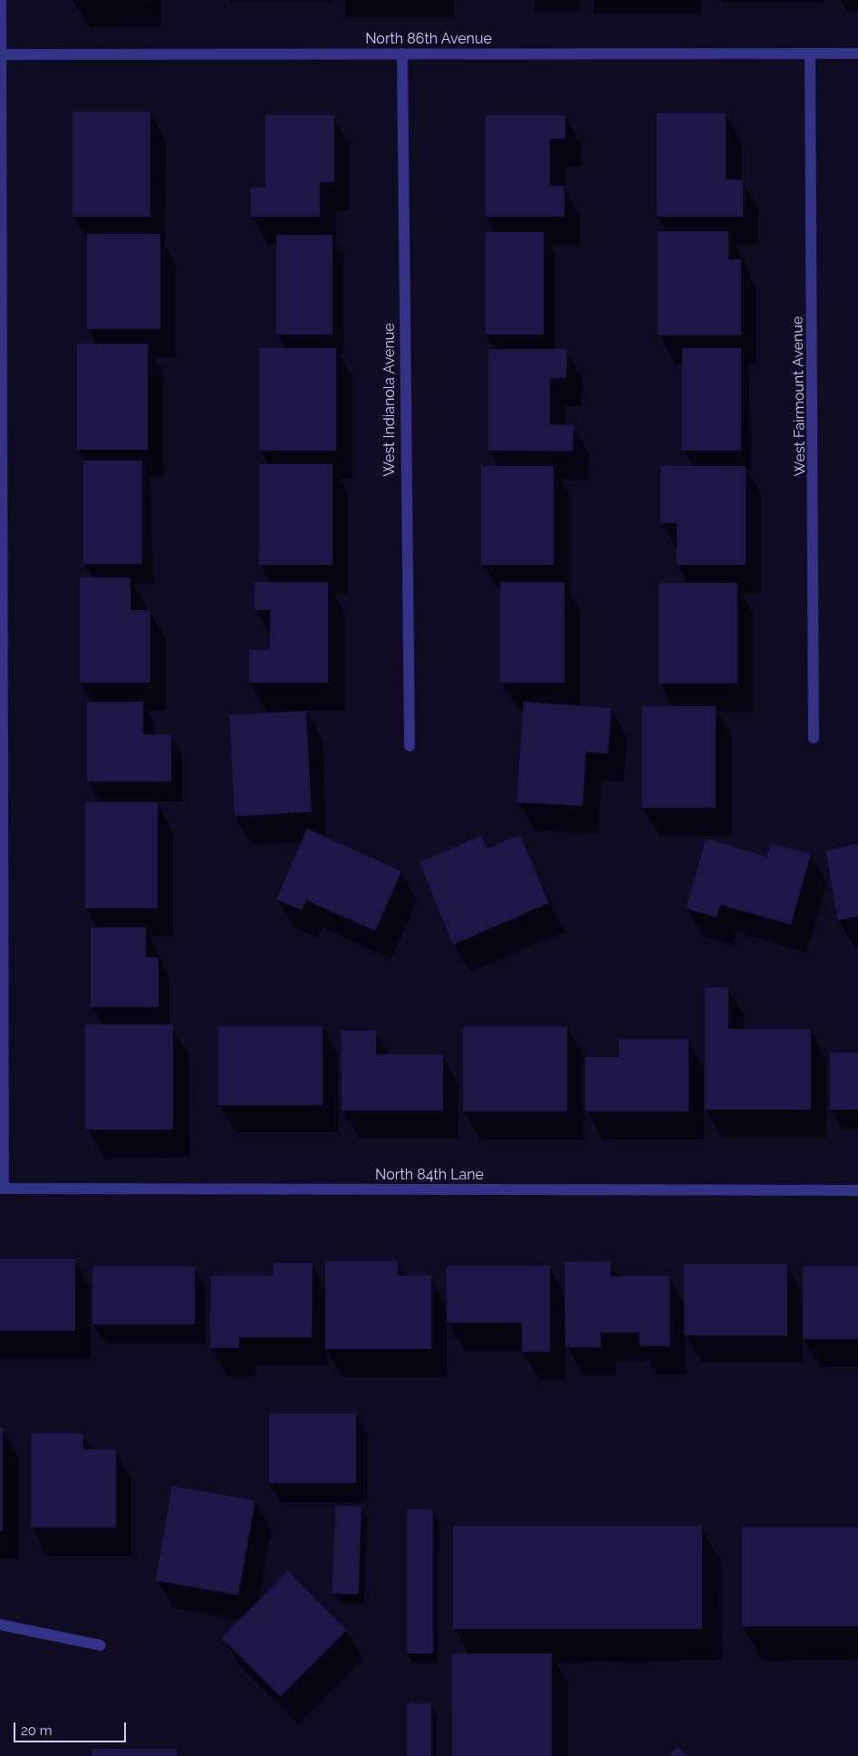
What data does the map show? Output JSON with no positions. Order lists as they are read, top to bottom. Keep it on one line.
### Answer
{"streets":{"street":["North 86th Avenue","West Fairmount Avenue","West Indianola Avenue","North 84th Lane"]},"crossings":[["North 86th Avenue","West Fairmount Avenue"],["North 86th Avenue","West Indianola Avenue"]],"scale_bar":"20 m"}
